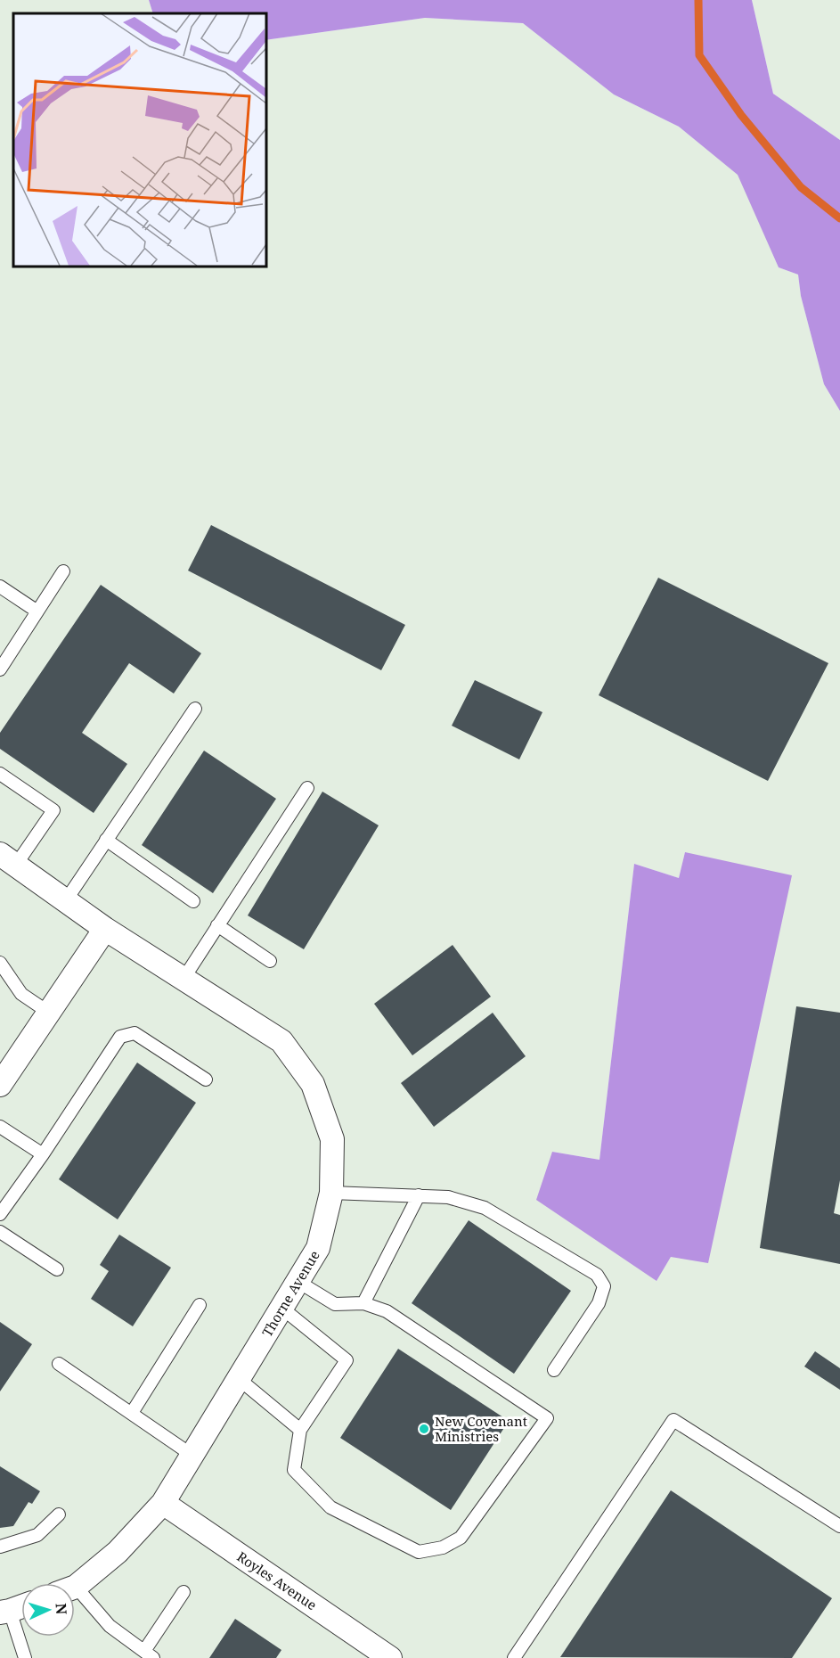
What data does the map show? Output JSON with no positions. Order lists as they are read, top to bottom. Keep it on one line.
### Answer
{"streets":{"street":["Thorne Avenue","Royles Avenue"]},"crossings":[["Thorne Avenue","Royles Avenue"]],"places":["New Covenant Ministries"],"north":"right"}
